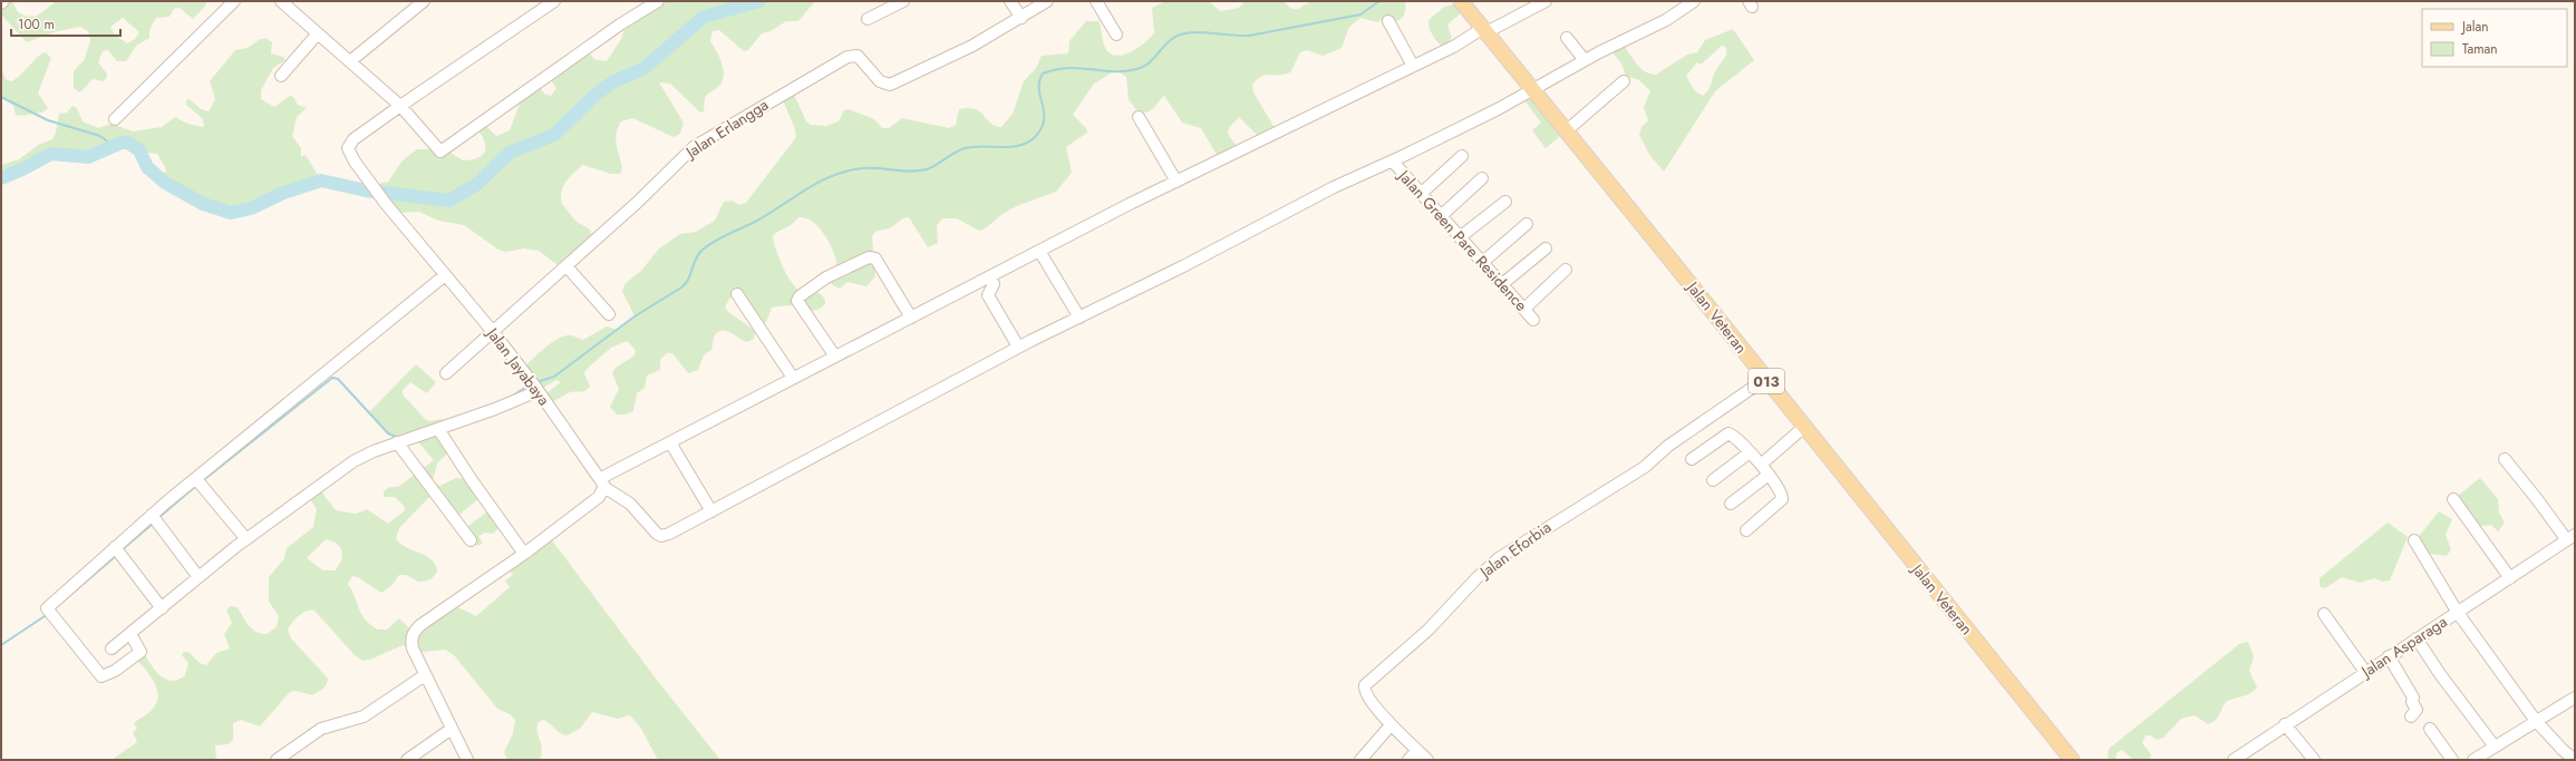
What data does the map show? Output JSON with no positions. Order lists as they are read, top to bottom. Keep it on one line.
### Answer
{"streets":{"main road":["Jalan Veteran","013"],"street":["Jalan Erlangga","Jalan Green Pare Residence","Jalan Jayabaya","Jalan Eforbia","Jalan Asparaga"]},"crossings":[["Jalan Erlangga","Jalan Jayabaya"],["Jalan Veteran","Jalan Eforbia"]],"legend":["Jalan","Taman"],"scale_bar":"100 m"}
